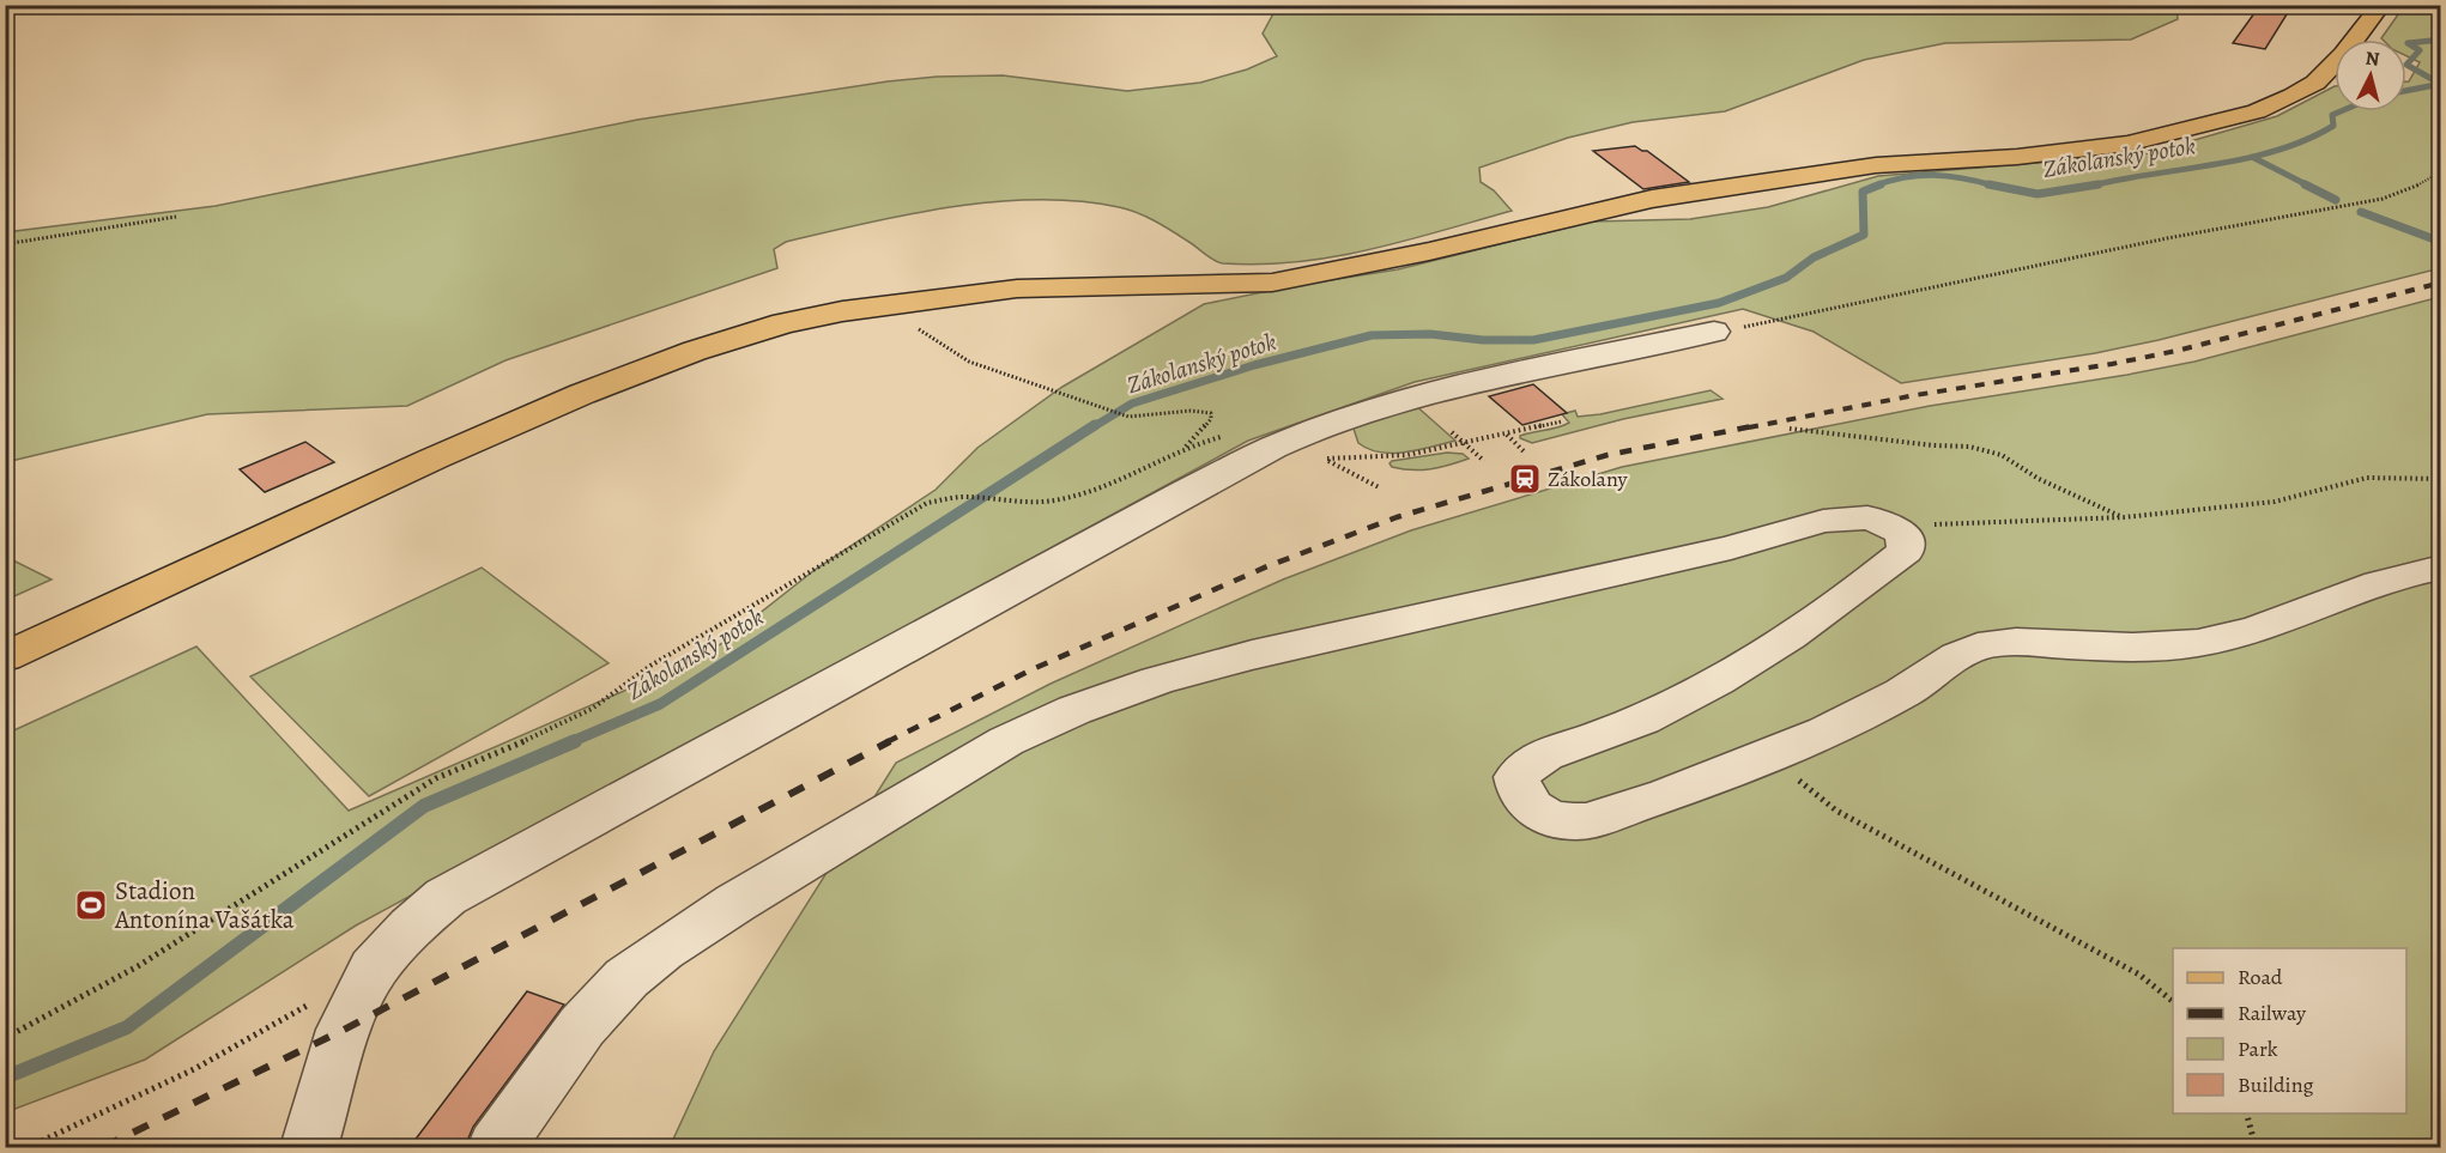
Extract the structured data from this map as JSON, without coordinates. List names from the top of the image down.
{
  "water": ["Zákolanský potok"],
  "places": {
    "station": ["Zákolany"],
    "sports": ["Stadion Antonína Vašátka"]
  },
  "legend": [
    "Road",
    "Railway",
    "Park",
    "Building"
  ],
  "north": "top"
}
